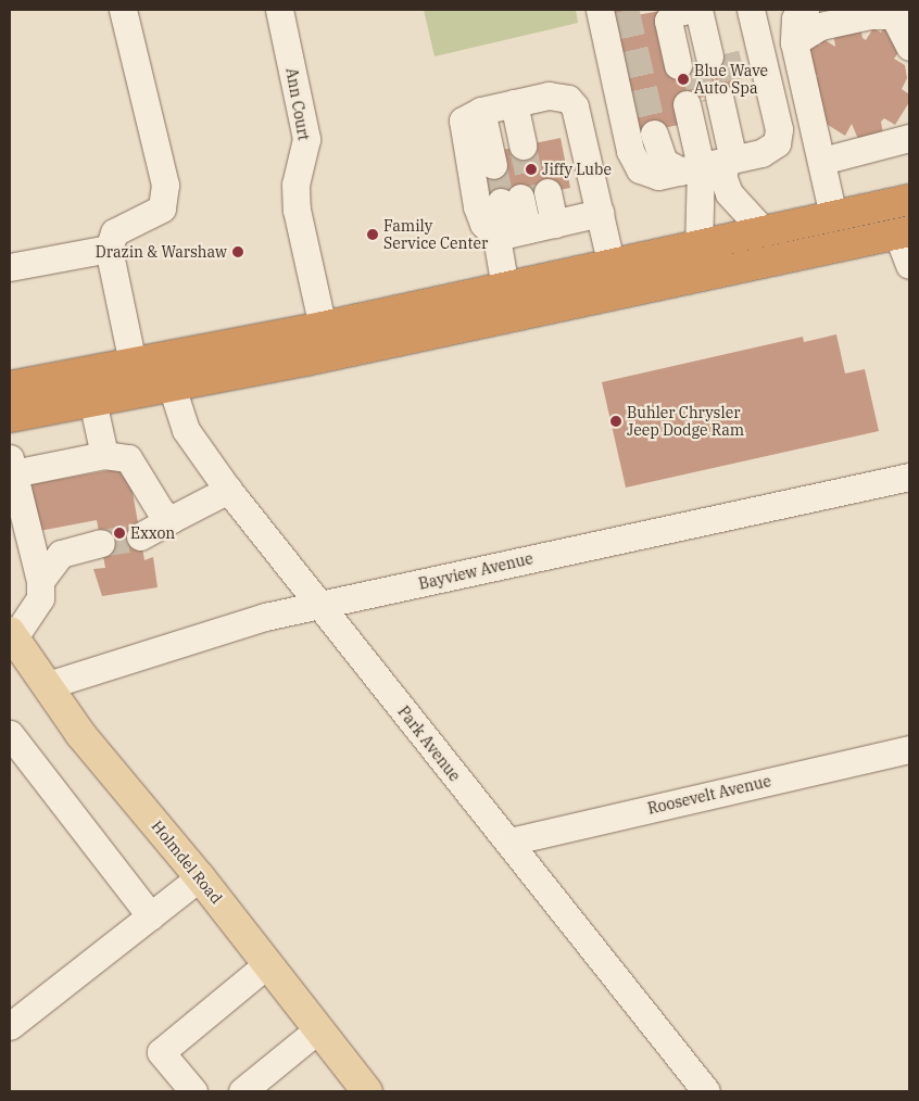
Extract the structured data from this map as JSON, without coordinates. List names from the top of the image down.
{
  "streets": {
    "main road": ["Holmdel Road"],
    "street": [
      "Ann Court",
      "Bayview Avenue",
      "Park Avenue",
      "Roosevelt Avenue"
    ]
  },
  "crossings": [
    ["Bayview Avenue", "Park Avenue"],
    ["Bayview Avenue", "Holmdel Road"],
    ["Park Avenue", "Roosevelt Avenue"]
  ],
  "places": [
    "Blue Wave Auto Spa",
    "Jiffy Lube",
    "Family Service Center",
    "Drazin & Warshaw",
    "Buhler Chrysler Jeep Dodge Ram",
    "Exxon"
  ]
}
